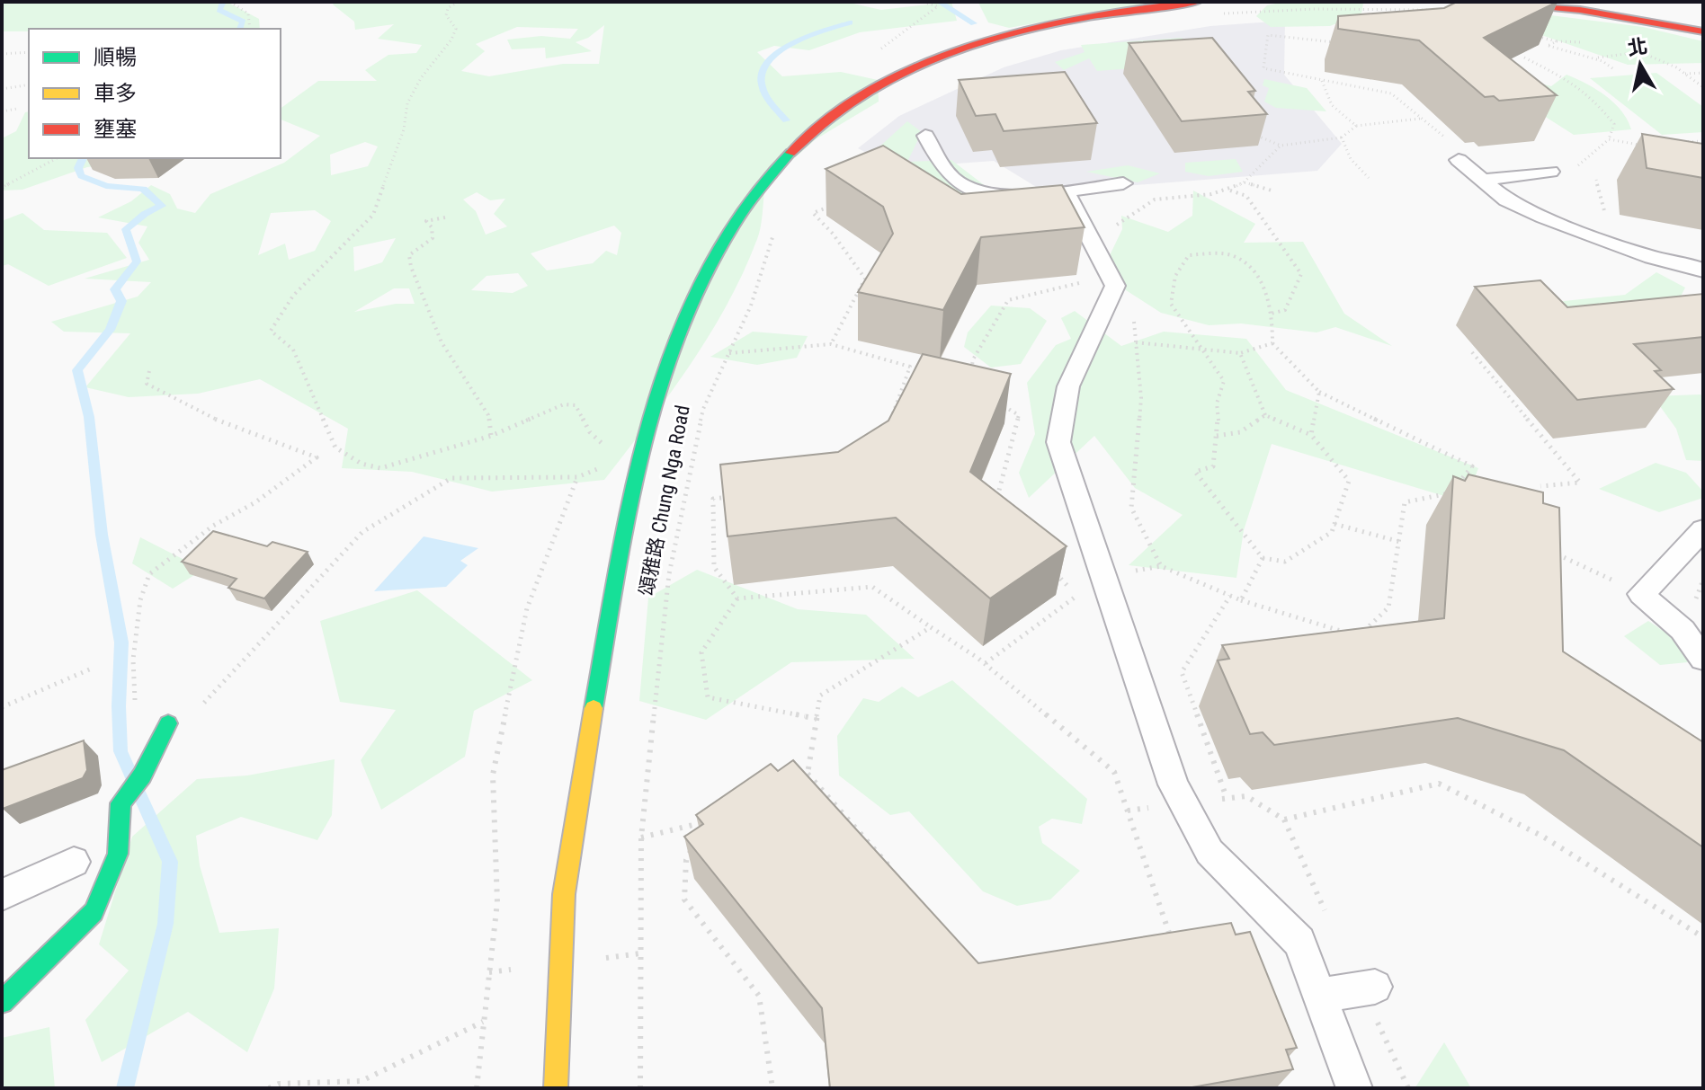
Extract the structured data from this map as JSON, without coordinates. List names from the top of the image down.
{
  "streets": {
    "street": ["頌雅路 Chung Nga Road"]
  },
  "legend": ["順暢", "車多", "壅塞"],
  "north": "top"
}
